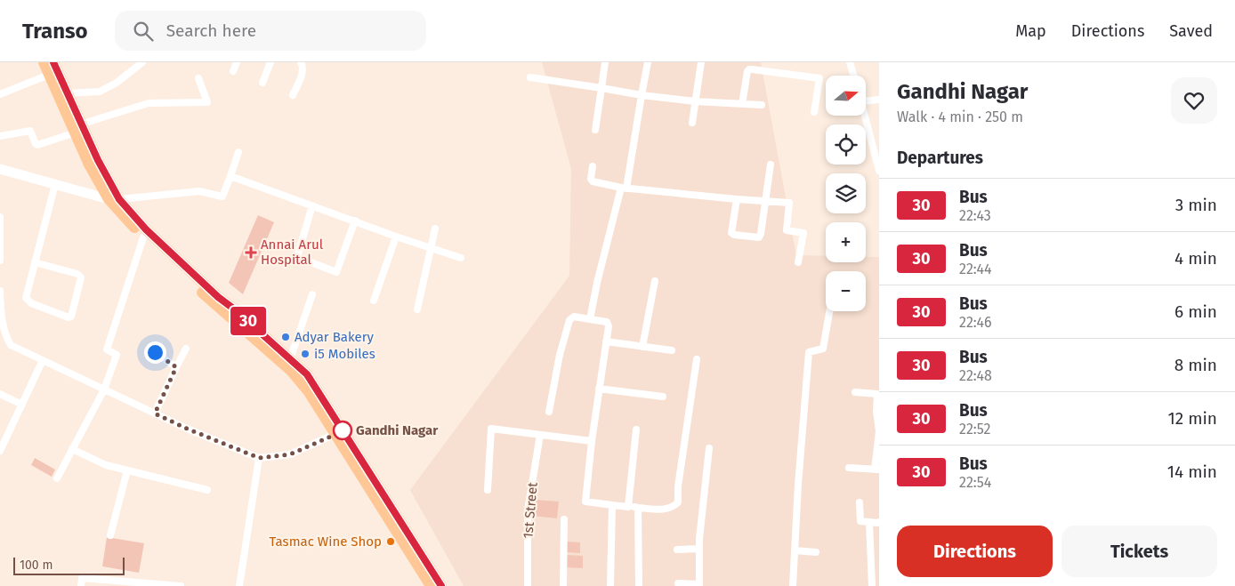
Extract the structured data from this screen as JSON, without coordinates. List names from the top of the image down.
{
  "streets": {
    "street": ["1st Street"]
  },
  "places": {
    "health": ["Annai Arul Hospital"],
    "other": [
      "Adyar Bakery",
      "i5 Mobiles",
      "Gandhi Nagar",
      "Tasmac Wine Shop"
    ]
  },
  "lines": ["bus line 30"],
  "scale_bar": "100 m",
  "north": "right",
  "page": {
    "header": "Transo",
    "search": "Search here",
    "nav": ["Map", "Directions", "Saved"],
    "on_map": "30",
    "heading": [
      ["Gandhi Nagar", "Walk · 4 min · 250 m"],
      "Departures"
    ],
    "map_buttons": ["+", "−"],
    "list": [
      {
        "mark": "30",
        "name": "Bus",
        "note": "22:43",
        "value": "3 min"
      },
      {
        "mark": "30",
        "name": "Bus",
        "note": "22:44",
        "value": "4 min"
      },
      {
        "mark": "30",
        "name": "Bus",
        "note": "22:46",
        "value": "6 min"
      },
      {
        "mark": "30",
        "name": "Bus",
        "note": "22:48",
        "value": "8 min"
      },
      {
        "mark": "30",
        "name": "Bus",
        "note": "22:52",
        "value": "12 min"
      },
      {
        "mark": "30",
        "name": "Bus",
        "note": "22:54",
        "value": "14 min"
      }
    ],
    "buttons": ["Directions", "Tickets"],
    "scale": "100 m"
  }
}
